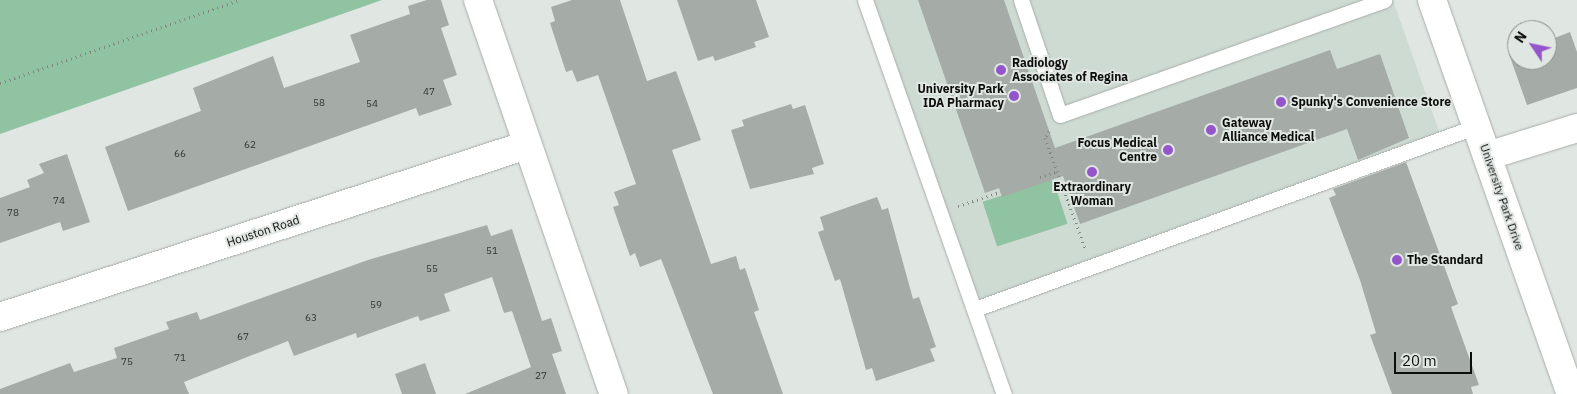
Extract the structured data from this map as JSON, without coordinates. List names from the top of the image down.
{
  "streets": {
    "street": ["University Park Drive", "Houston Road"]
  },
  "places": [
    "Radiology Associates of Regina",
    "University Park IDA Pharmacy",
    "Spunky's Convenience Store",
    "Gateway Alliance Medical",
    "Focus Medical Centre",
    "Extraordinary Woman",
    "The Standard"
  ],
  "house_numbers": [
    "47",
    "58",
    "54",
    "62",
    "66",
    "74",
    "78",
    "51",
    "55",
    "59",
    "63",
    "67",
    "71",
    "75",
    "27"
  ],
  "scale_bar": "20 m",
  "north": "top left"
}
